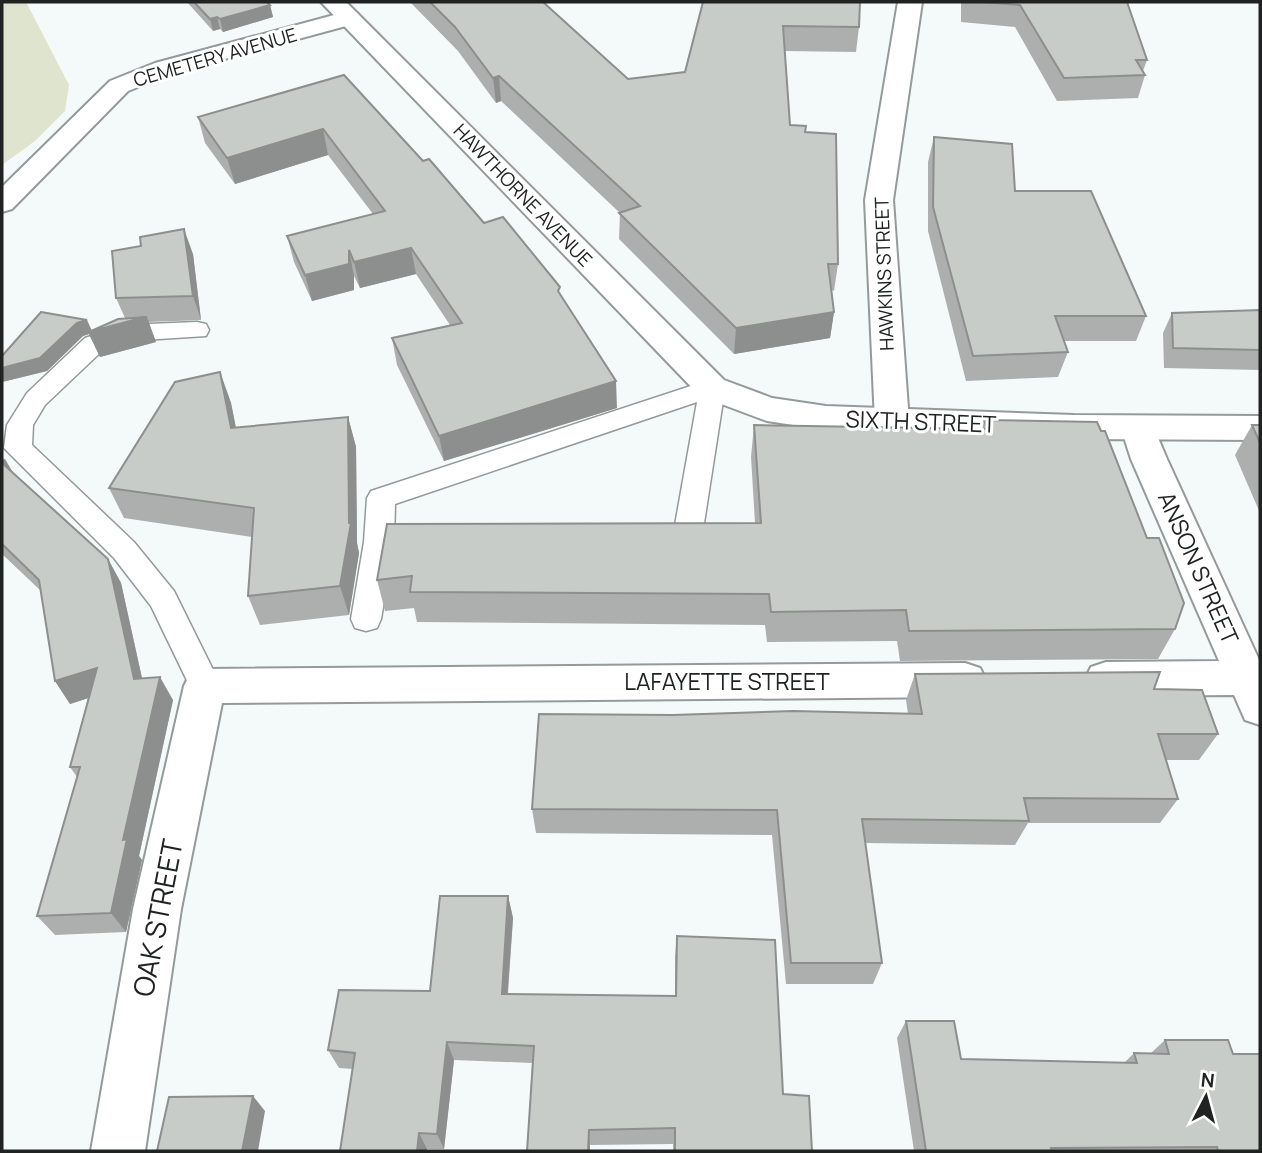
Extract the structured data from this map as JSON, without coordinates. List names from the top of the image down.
{
  "streets": {
    "street": [
      "CEMETERY AVENUE",
      "HAWTHORNE AVENUE",
      "HAWKINS STREET",
      "SIXTH STREET",
      "ANSON STREET",
      "LAFAYETTE STREET",
      "OAK STREET"
    ]
  },
  "crossings": [
    ["CEMETERY AVENUE", "HAWTHORNE AVENUE"],
    ["HAWTHORNE AVENUE", "SIXTH STREET"],
    ["HAWKINS STREET", "SIXTH STREET"],
    ["SIXTH STREET", "ANSON STREET"],
    ["LAFAYETTE STREET", "OAK STREET"]
  ],
  "north": "top"
}
